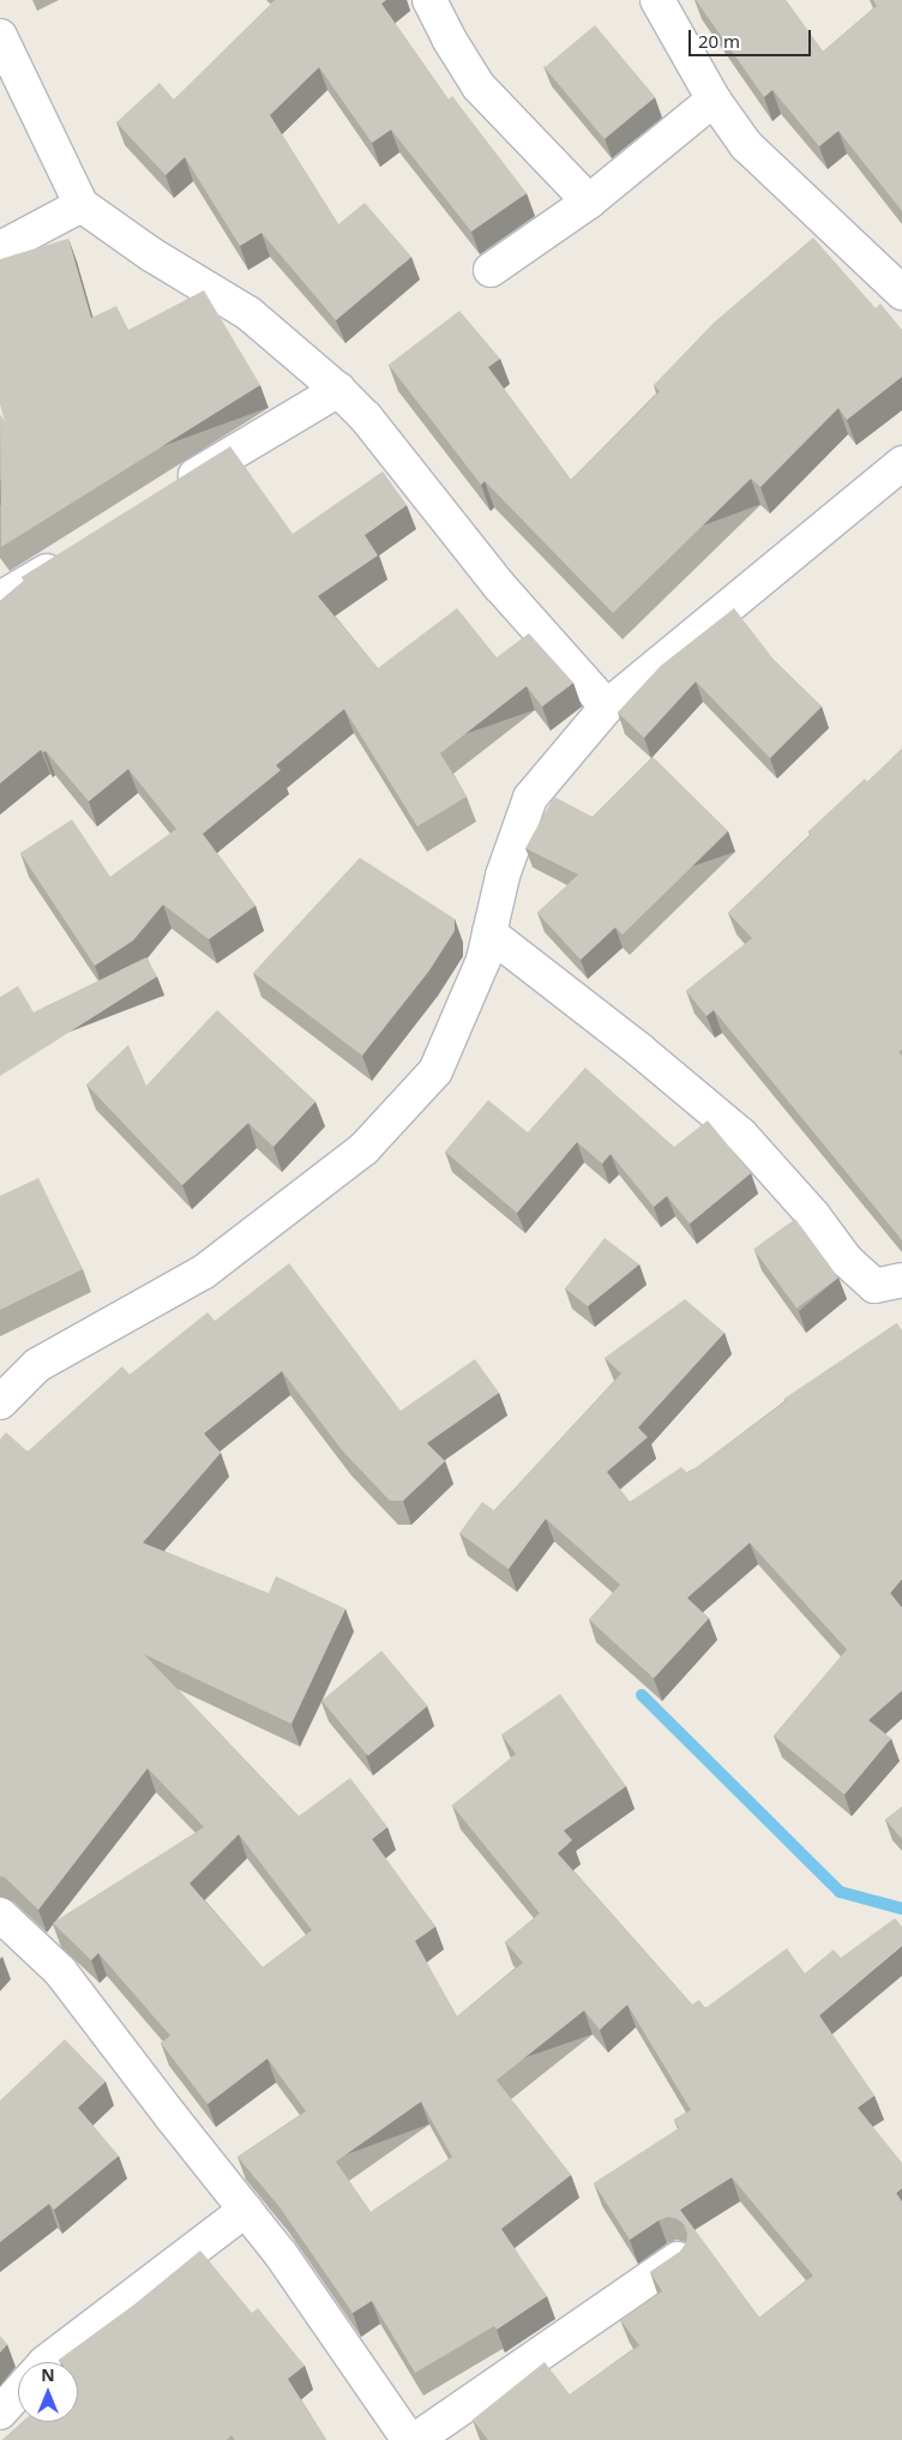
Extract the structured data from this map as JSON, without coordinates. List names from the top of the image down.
{
  "scale_bar": "20 m",
  "north": "top"
}
